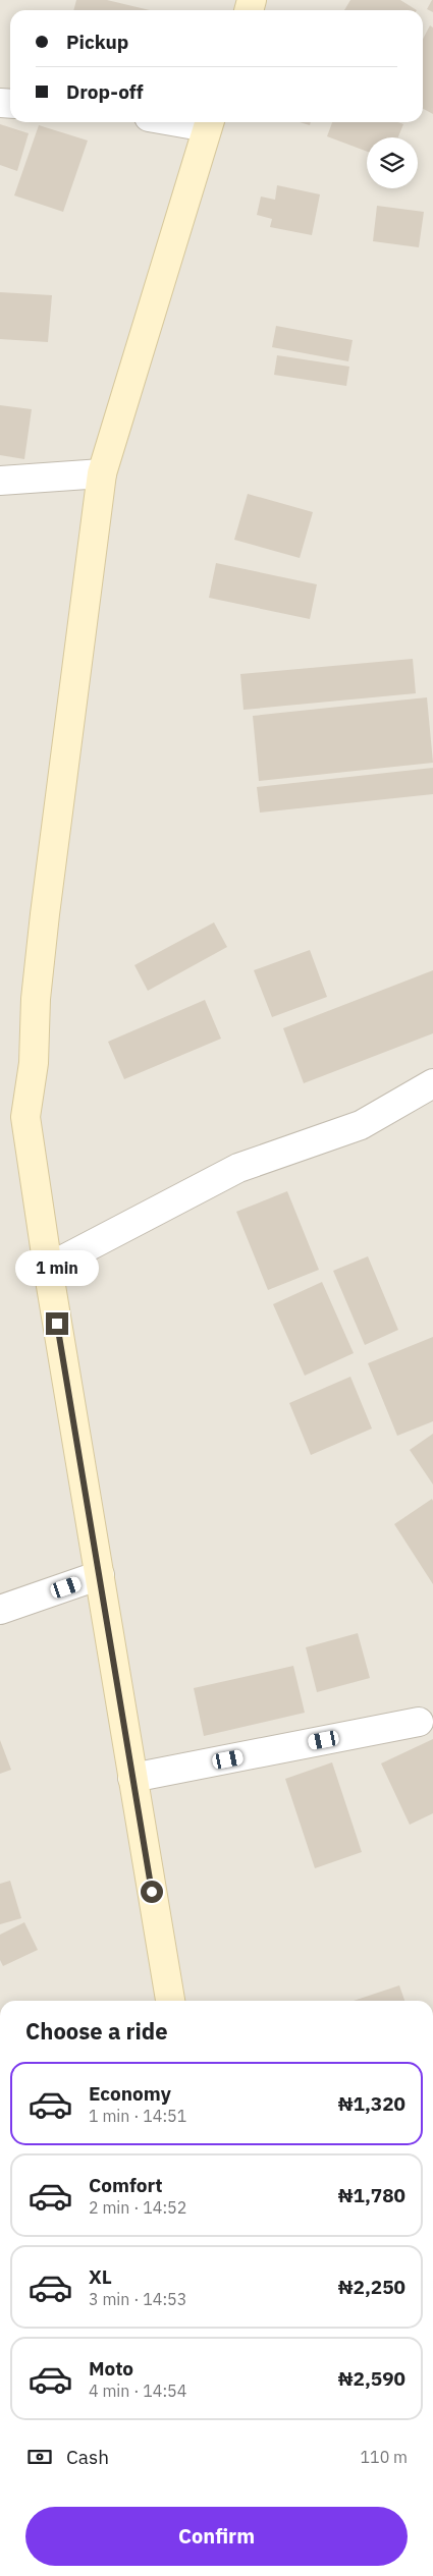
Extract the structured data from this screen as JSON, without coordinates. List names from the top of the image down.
{
  "page": {
    "banner": ["Pickup", "Drop-off"],
    "bubble": "1 min",
    "heading": "Choose a ride",
    "list": [
      {
        "name": "Economy",
        "note": "1 min · 14:51",
        "value": "₦1,320"
      },
      {
        "name": "Comfort",
        "note": "2 min · 14:52",
        "value": "₦1,780"
      },
      {
        "name": "XL",
        "note": "3 min · 14:53",
        "value": "₦2,250"
      },
      {
        "name": "Moto",
        "note": "4 min · 14:54",
        "value": "₦2,590"
      }
    ],
    "pay": ["Cash", "110 m"],
    "buttons": "Confirm"
  }
}
